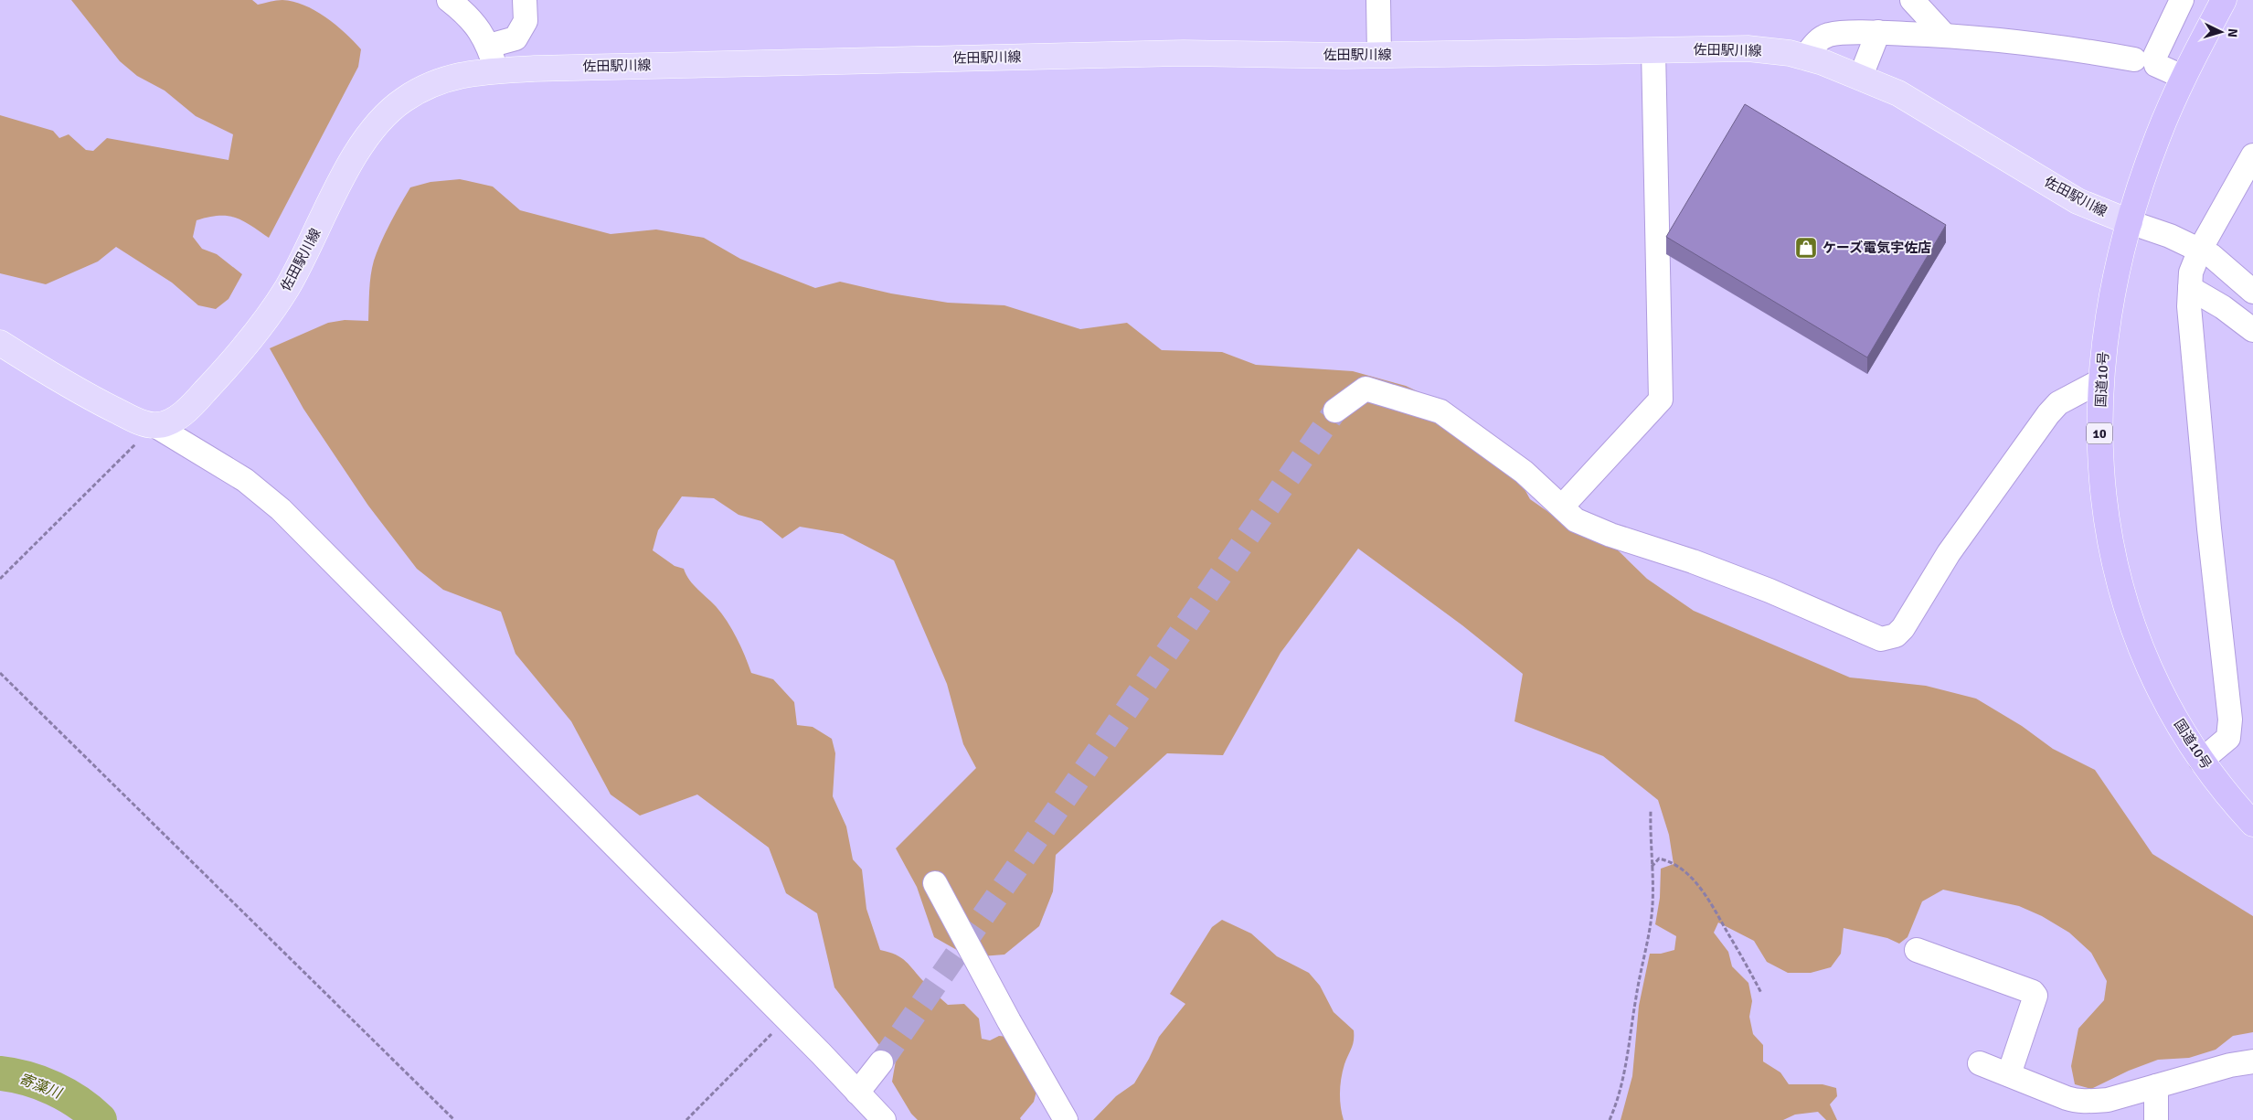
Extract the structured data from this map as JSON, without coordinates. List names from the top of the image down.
{
  "streets": {
    "highway": ["国道10号", "10"],
    "main road": ["佐田駅川線"]
  },
  "crossings": [
    ["佐田駅川線", "国道10号"]
  ],
  "water": ["寄藻川"],
  "places": {
    "shop": ["ケーズ電気宇佐店"]
  },
  "north": "right"
}
